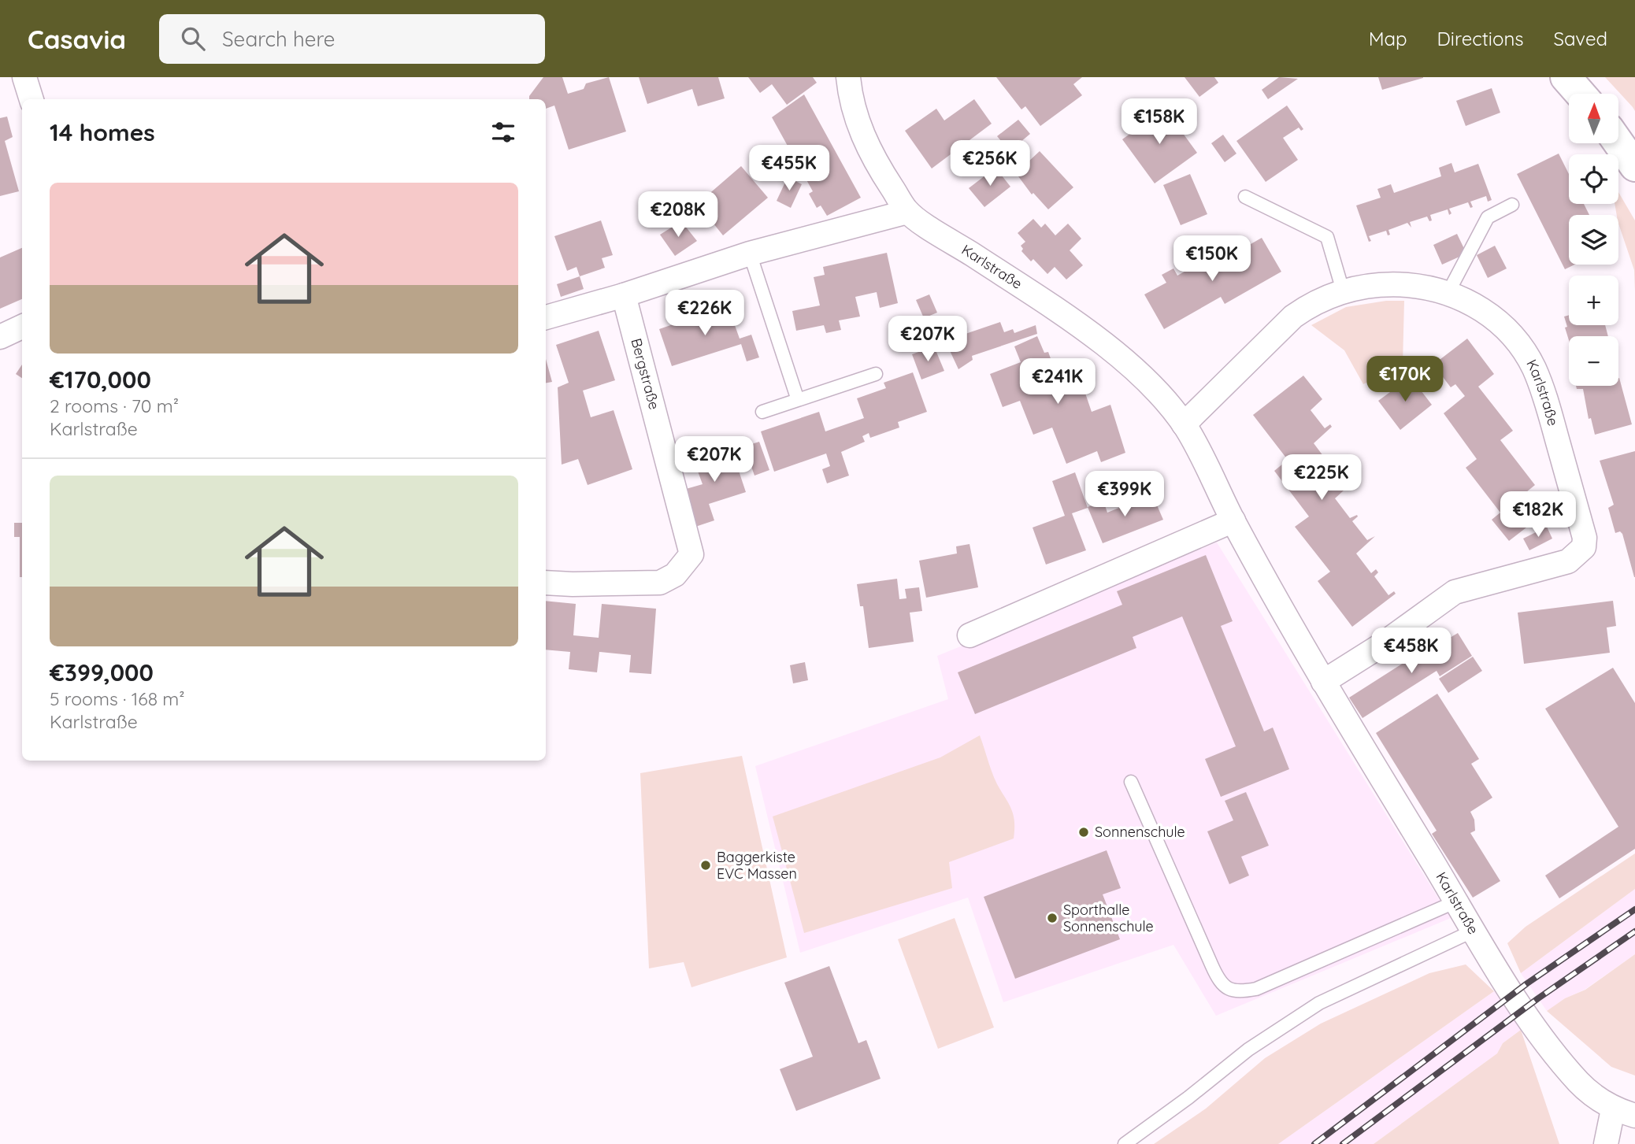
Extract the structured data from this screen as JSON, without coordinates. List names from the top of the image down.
{
  "streets": {
    "street": ["Karlstraße", "Bergstraße"]
  },
  "places": ["Sonnenschule", "Baggerkiste EVC Massen", "Sporthalle Sonnenschule"],
  "north": "top",
  "page": {
    "header": "Casavia",
    "search": "Search here",
    "nav": ["Map", "Directions", "Saved"],
    "map_buttons": ["+", "−"],
    "price": [
      "€158K",
      "€256K",
      "€455K",
      "€208K",
      "€150K",
      "€226K",
      "€207K",
      "€170K",
      "€241K",
      "€207K",
      "€225K",
      "€399K",
      "€182K",
      "€458K"
    ],
    "heading": "14 homes",
    "list": [
      {
        "name": "€170,000",
        "note": "2 rooms · 70 m² · Karlstraße"
      },
      {
        "name": "€399,000",
        "note": "5 rooms · 168 m² · Karlstraße"
      }
    ]
  }
}
